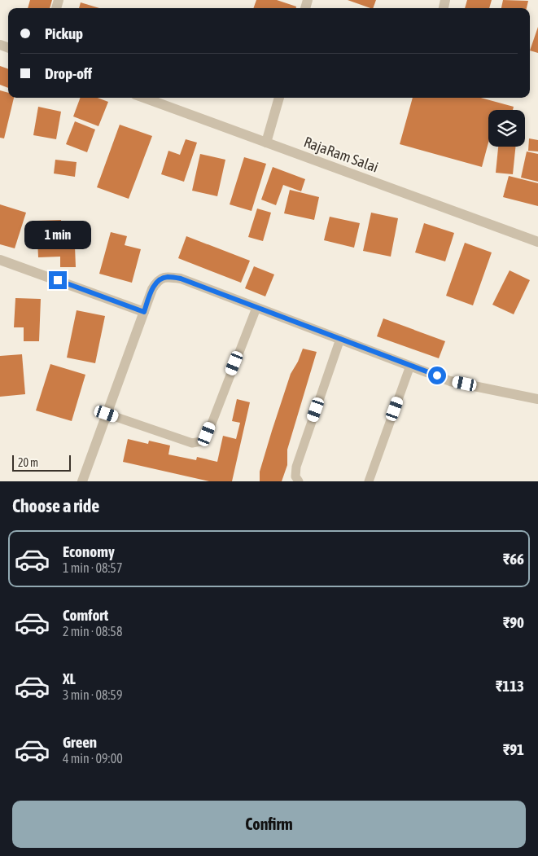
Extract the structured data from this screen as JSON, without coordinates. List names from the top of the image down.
{
  "streets": {
    "street": ["RajaRam Salai"]
  },
  "scale_bar": "20 m",
  "page": {
    "banner": ["Pickup", "Drop-off"],
    "bubble": "1 min",
    "scale": "20 m",
    "heading": "Choose a ride",
    "list": [
      {
        "name": "Economy",
        "note": "1 min · 08:57",
        "value": "₹66"
      },
      {
        "name": "Comfort",
        "note": "2 min · 08:58",
        "value": "₹90"
      },
      {
        "name": "XL",
        "note": "3 min · 08:59",
        "value": "₹113"
      },
      {
        "name": "Green",
        "note": "4 min · 09:00",
        "value": "₹91"
      }
    ],
    "buttons": "Confirm"
  }
}
